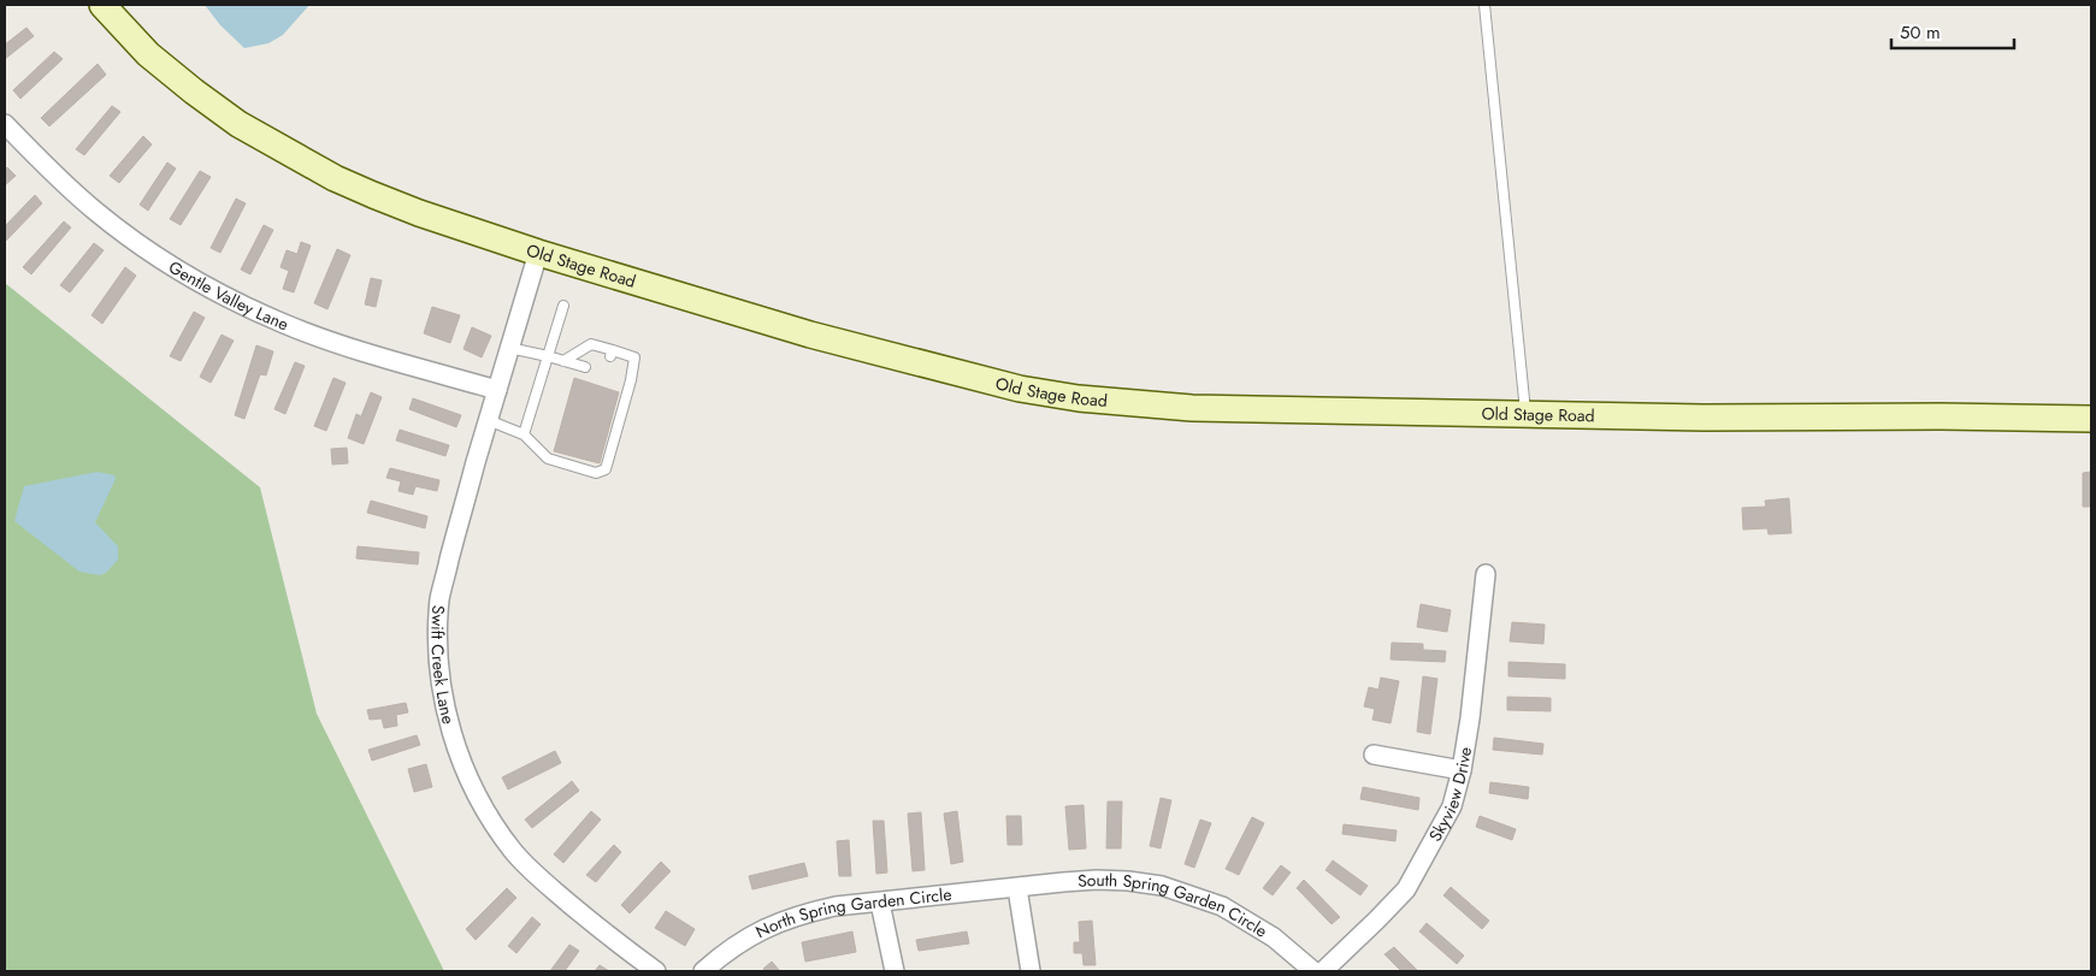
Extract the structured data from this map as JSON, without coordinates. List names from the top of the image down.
{
  "streets": {
    "main road": ["Old Stage Road"],
    "street": [
      "Gentle Valley Lane",
      "Swift Creek Lane",
      "Skyview Drive",
      "South Spring Garden Circle",
      "North Spring Garden Circle"
    ]
  },
  "crossings": [
    ["Old Stage Road", "Swift Creek Lane"],
    ["Gentle Valley Lane", "Swift Creek Lane"],
    ["South Spring Garden Circle", "North Spring Garden Circle"]
  ],
  "scale_bar": "50 m"
}
